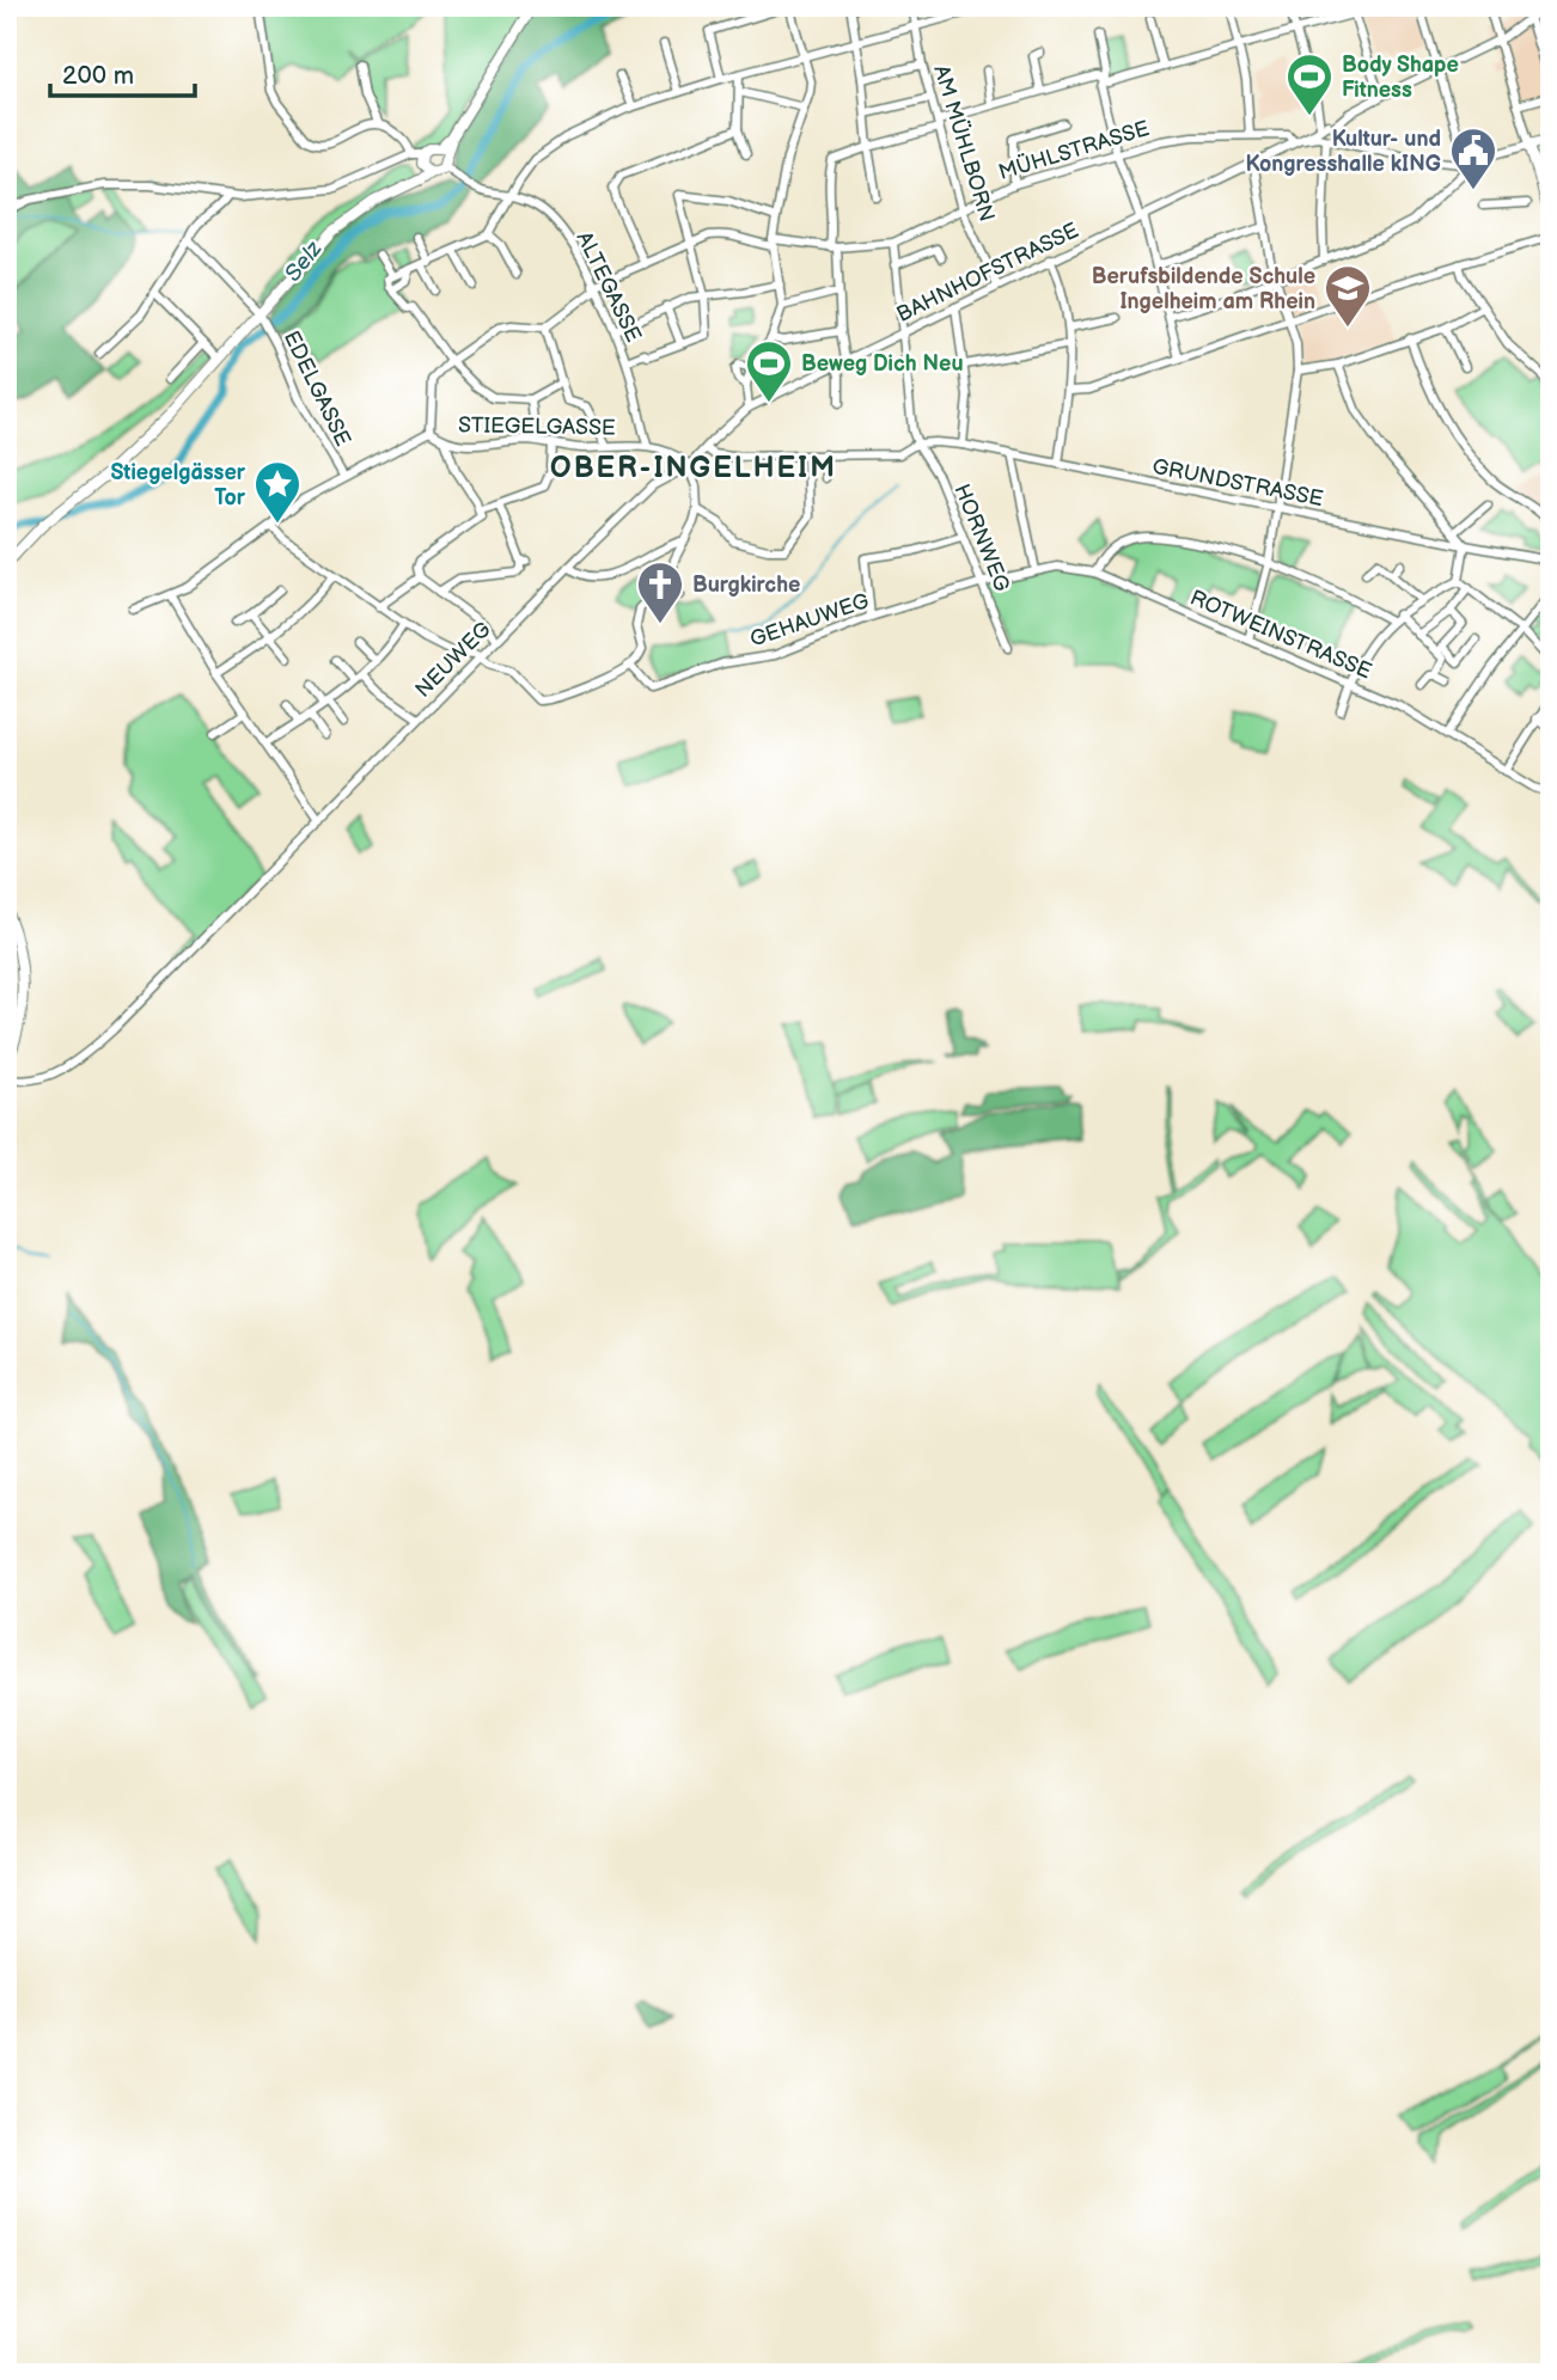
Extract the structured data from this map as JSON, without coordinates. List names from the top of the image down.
{
  "streets": {
    "street": [
      "AM MÜHLBORN",
      "MÜHLSTRASSE",
      "BAHNHOFSTRASSE",
      "ALTEGASSE",
      "EDELGASSE",
      "STIEGELGASSE",
      "GRUNDSTRASSE",
      "HORNWEG",
      "GEHAUWEG",
      "ROTWEINSTRASSE",
      "NEUWEG"
    ]
  },
  "crossings": [
    ["AM MÜHLBORN", "MÜHLSTRASSE"],
    ["AM MÜHLBORN", "BAHNHOFSTRASSE"],
    ["MÜHLSTRASSE", "BAHNHOFSTRASSE"],
    ["MÜHLSTRASSE", "ALTEGASSE"],
    ["BAHNHOFSTRASSE", "STIEGELGASSE"],
    ["BAHNHOFSTRASSE", "GRUNDSTRASSE"],
    ["BAHNHOFSTRASSE", "NEUWEG"],
    ["ALTEGASSE", "STIEGELGASSE"],
    ["EDELGASSE", "STIEGELGASSE"],
    ["STIEGELGASSE", "NEUWEG"],
    ["GRUNDSTRASSE", "HORNWEG"],
    ["HORNWEG", "GEHAUWEG"],
    ["HORNWEG", "ROTWEINSTRASSE"],
    ["GEHAUWEG", "ROTWEINSTRASSE"]
  ],
  "districts": ["OBER-INGELHEIM"],
  "water": ["Selz"],
  "places": {
    "sports": ["Body Shape Fitness", "Beweg Dich Neu"],
    "public building": ["Kultur- und Kongresshalle kING"],
    "school or university": ["Berufsbildende Schule Ingelheim am Rhein"],
    "place": ["Stiegelgässer Tor"],
    "church": ["Burgkirche"]
  },
  "scale_bar": "200 m"
}
